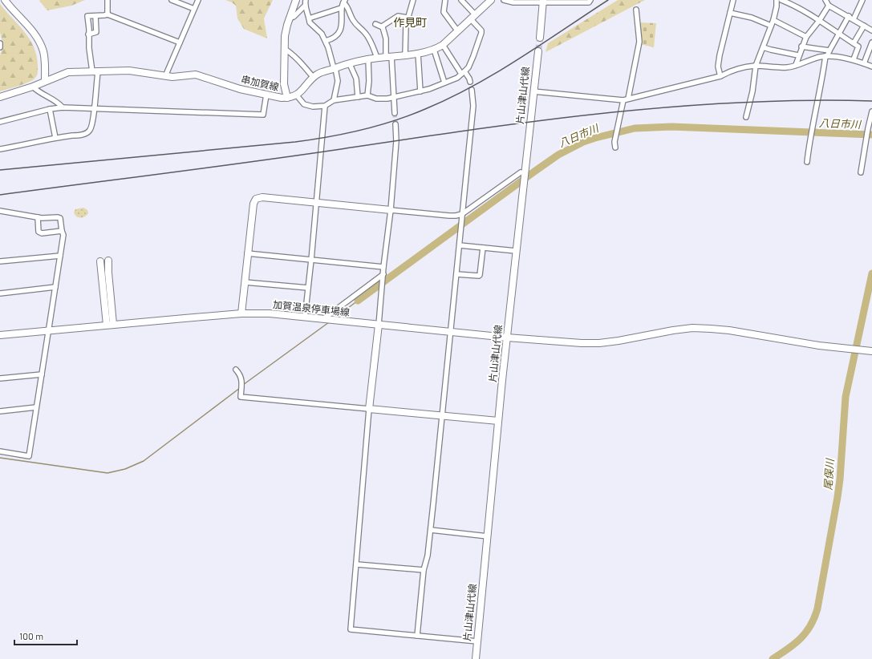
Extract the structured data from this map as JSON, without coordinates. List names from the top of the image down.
{
  "streets": {
    "main road": ["串加賀線", "片山津山代線", "加賀温泉停車場線"]
  },
  "crossings": [
    ["片山津山代線", "加賀温泉停車場線"]
  ],
  "districts": ["作見町"],
  "water": ["八日市川", "尾俣川"],
  "scale_bar": "100 m"
}
